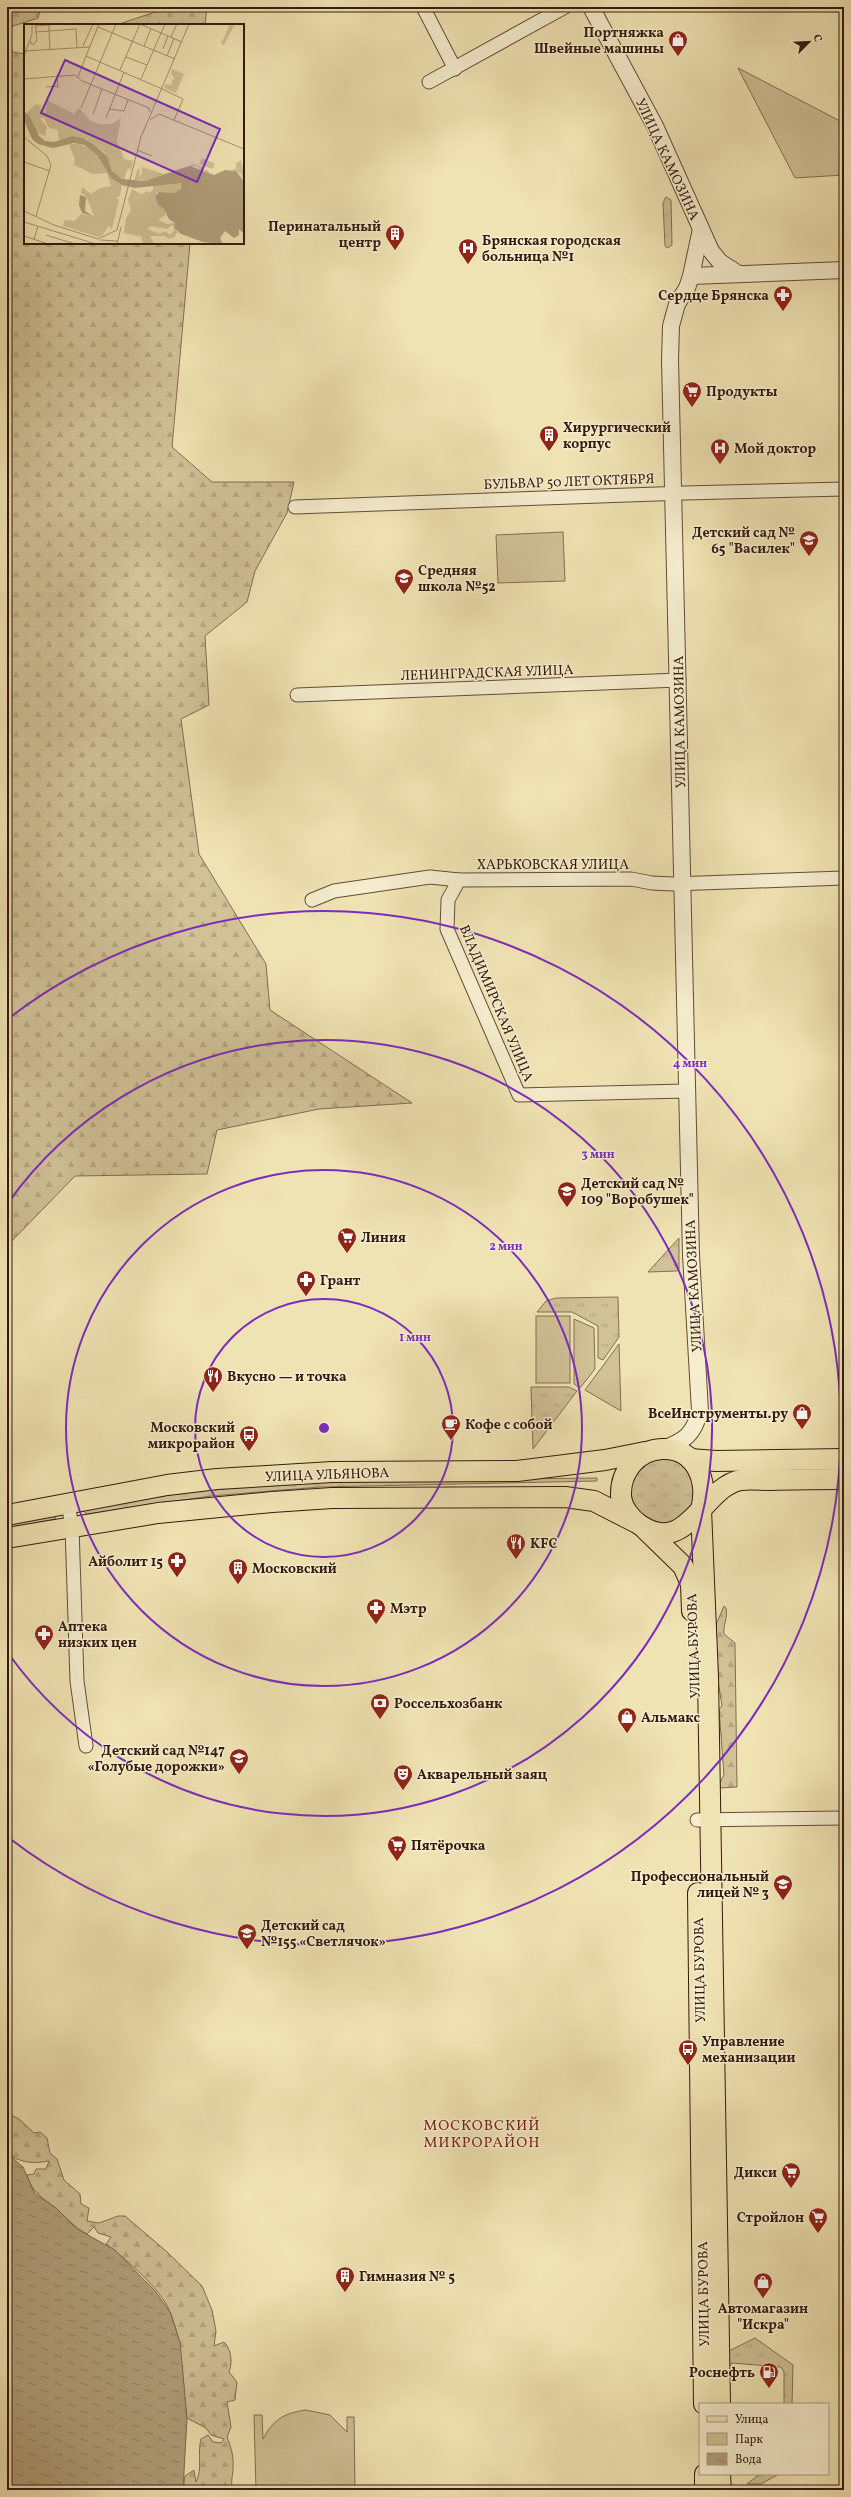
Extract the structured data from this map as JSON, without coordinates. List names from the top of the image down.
{
  "streets": {
    "main road": ["УЛИЦА УЛЬЯНОВА", "УЛИЦА БУРОВА"],
    "street": [
      "УЛИЦА КАМОЗИНА",
      "БУЛЬВАР 50 ЛЕТ ОКТЯБРЯ",
      "ЛЕНИНГРАДСКАЯ УЛИЦА",
      "ХАРЬКОВСКАЯ УЛИЦА",
      "ВЛАДИМИРСКАЯ УЛИЦА"
    ]
  },
  "crossings": [
    ["УЛИЦА КАМОЗИНА", "БУЛЬВАР 50 ЛЕТ ОКТЯБРЯ"],
    ["УЛИЦА КАМОЗИНА", "ЛЕНИНГРАДСКАЯ УЛИЦА"],
    ["УЛИЦА КАМОЗИНА", "ХАРЬКОВСКАЯ УЛИЦА"],
    ["УЛИЦА КАМОЗИНА", "ВЛАДИМИРСКАЯ УЛИЦА"],
    ["УЛИЦА КАМОЗИНА", "УЛИЦА УЛЬЯНОВА"],
    ["УЛИЦА КАМОЗИНА", "УЛИЦА БУРОВА"],
    ["ХАРЬКОВСКАЯ УЛИЦА", "ВЛАДИМИРСКАЯ УЛИЦА"],
    ["УЛИЦА УЛЬЯНОВА", "УЛИЦА БУРОВА"]
  ],
  "districts": ["МОСКОВСКИЙ МИКРОРАЙОН"],
  "places": {
    "shop": [
      "Портняжка Швейные машины",
      "ВсеИнструменты.ру",
      "Альмакс",
      "Автомагазин \"Искра\""
    ],
    "building": [
      "Перинатальный центр",
      "Хирургический корпус",
      "Московский",
      "Гимназия № 5"
    ],
    "hospital": ["Брянская городская больница №1", "Мой доктор"],
    "pharmacy": [
      "Сердце Брянска",
      "Грант",
      "Айболит 15",
      "Мэтр",
      "Аптека низких цен"
    ],
    "supermarket": [
      "Продукты",
      "Линия",
      "Пятёрочка",
      "Дикси",
      "Стройлон"
    ],
    "school or university": [
      "Детский сад № 65 \"Василек\"",
      "Средняя школа №52",
      "Детский сад № 109 \"Воробушек\"",
      "Детский сад №147 «Голубые дорожки»",
      "Профессиональный лицей № 3",
      "Детский сад №155 «Светлячок»"
    ],
    "restaurant": ["Вкусно — и точка", "KFC"],
    "cafe": ["Кофе с собой"],
    "bus stop": ["Московский микрорайон", "Управление механизации"],
    "bank": ["Россельхозбанк"],
    "theatre": ["Акварельный заяц"],
    "fuel station": ["Роснефть"]
  },
  "legend": ["Улица", "Парк", "Вода"],
  "north": "top right",
  "rings": [
    "4 мин",
    "3 мин",
    "2 мин",
    "1 мин"
  ]
}
